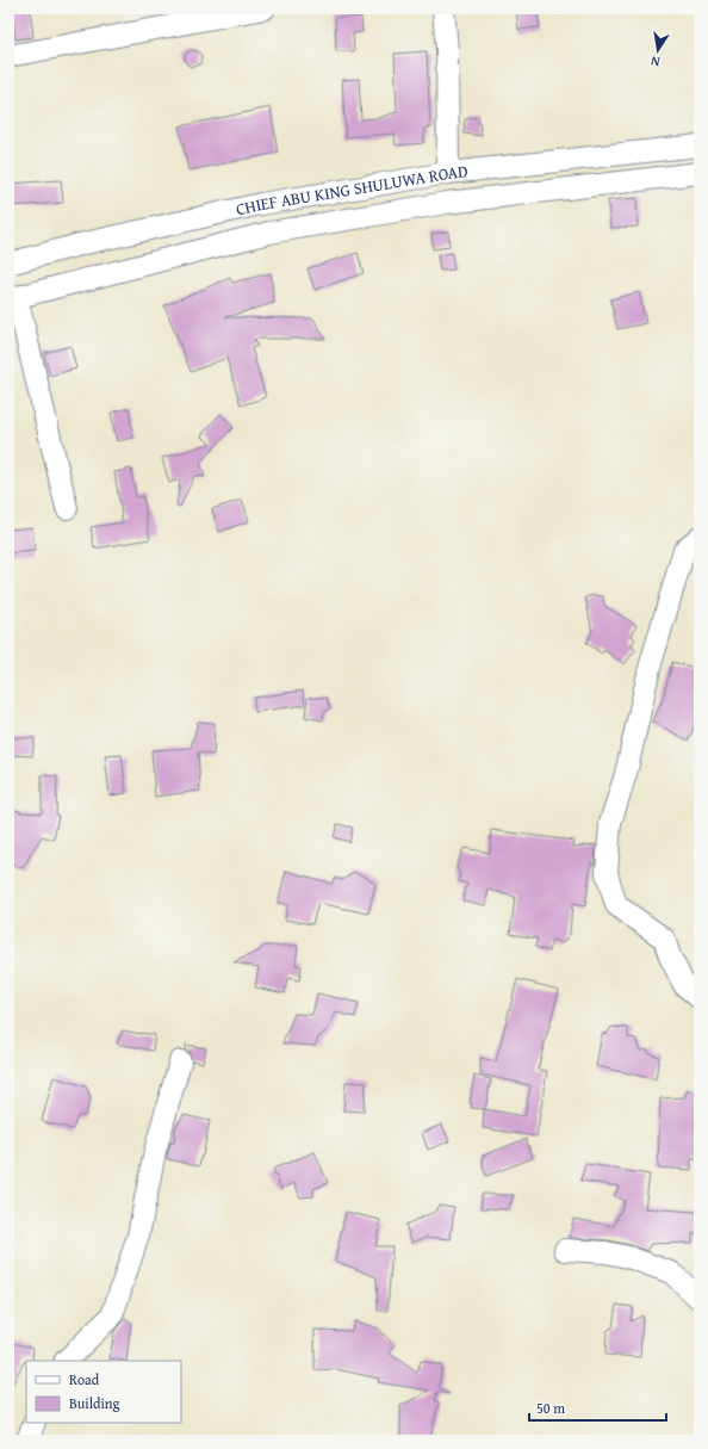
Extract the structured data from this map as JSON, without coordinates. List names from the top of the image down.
{
  "streets": {
    "street": ["CHIEF ABU KING SHULUWA ROAD"]
  },
  "legend": ["Road", "Building"],
  "scale_bar": "50 m",
  "north": "bottom"
}
